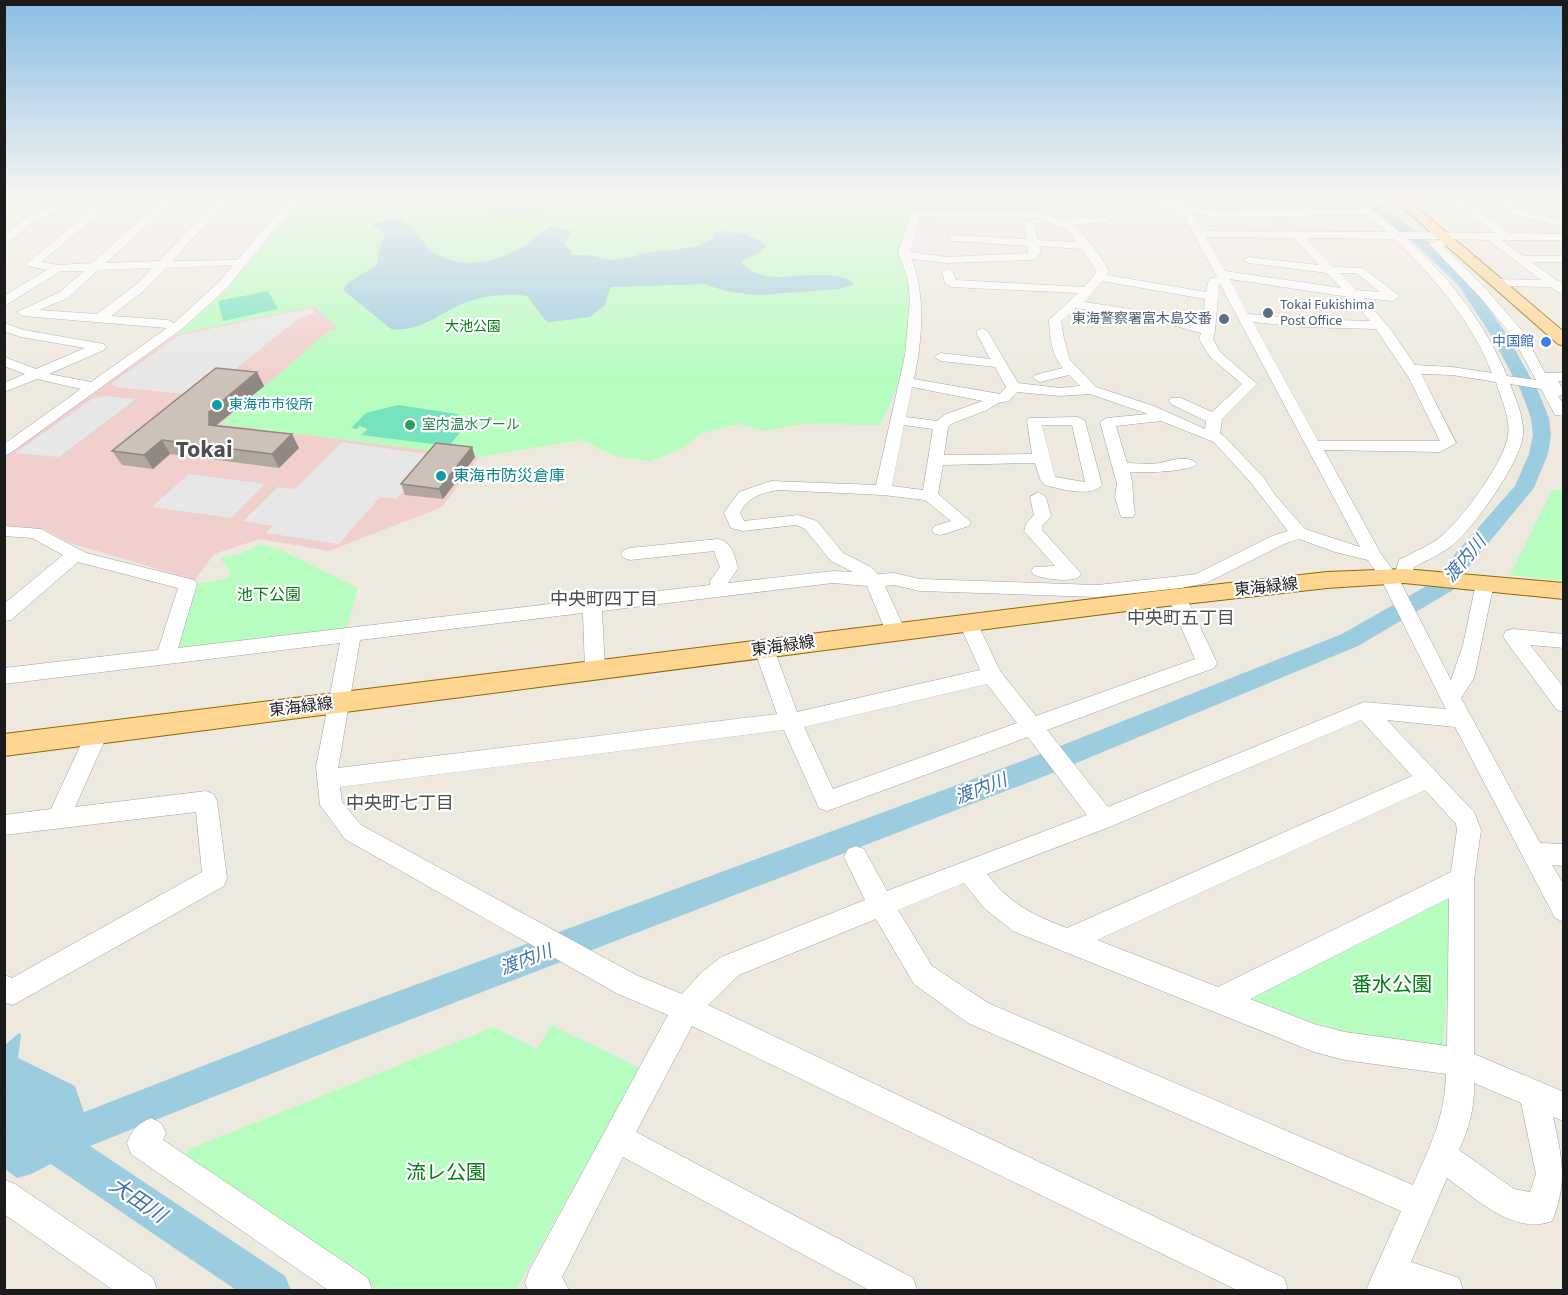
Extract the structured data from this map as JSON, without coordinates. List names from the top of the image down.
{
  "streets": {
    "main road": ["東海緑線"]
  },
  "districts": [
    "Tokai",
    "中央町四丁目",
    "中央町五丁目",
    "中央町七丁目"
  ],
  "water": ["渡内川", "大田川"],
  "parks": [
    "大池公園",
    "池下公園",
    "番水公園",
    "流レ公園"
  ],
  "places": [
    "Tokai Fukishima Post Office",
    "東海警察署富木島交番",
    "中国館",
    "東海市市役所",
    "室内温水プール",
    "東海市防災倉庫"
  ]
}
